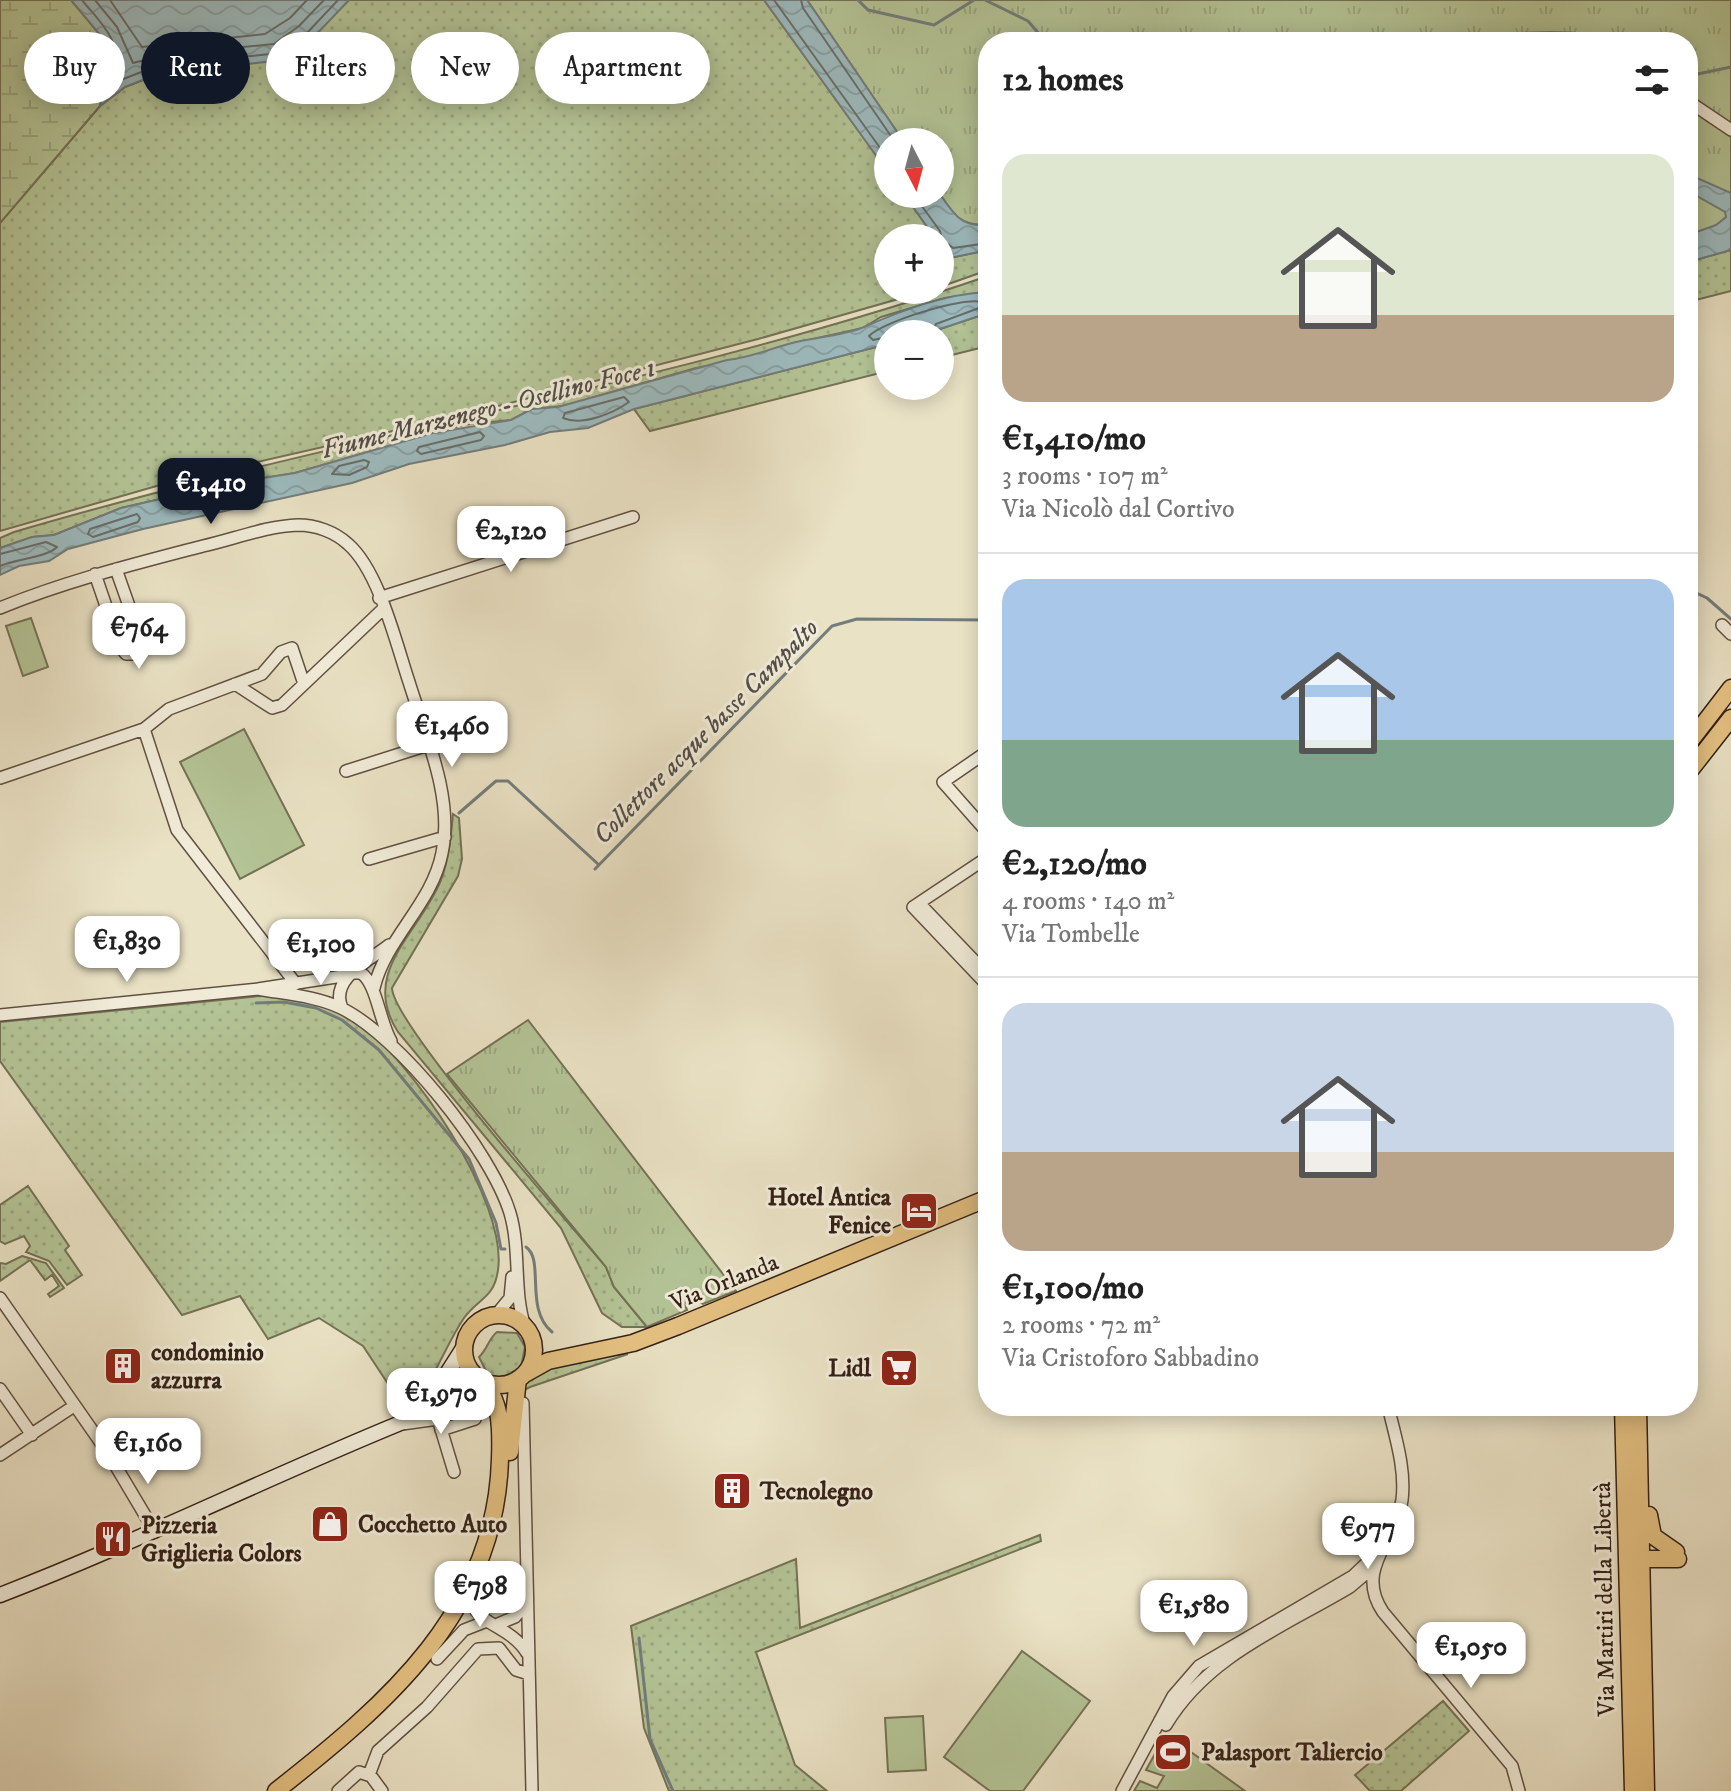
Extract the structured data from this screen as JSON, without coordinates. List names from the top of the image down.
{
  "streets": {
    "main road": ["Via Orlanda", "Via Martiri della Libertà"]
  },
  "water": ["Fiume Marzenego - Osellino Foce 1", "Collettore acque basse Campalto"],
  "places": {
    "hotel": ["Hotel Antica Fenice"],
    "building": ["condominio azzurra", "Tecnolegno"],
    "supermarket": ["Lidl"],
    "shop": ["Cocchetto Auto"],
    "restaurant": ["Pizzeria Griglieria Colors"],
    "sports": ["Palasport Taliercio"]
  },
  "north": "bottom",
  "page": {
    "chip": [
      "Buy",
      "Rent",
      "Filters",
      "New",
      "Apartment"
    ],
    "heading": "12 homes",
    "map_buttons": ["+", "−"],
    "list": [
      {
        "name": "€1,410/mo",
        "note": "3 rooms · 107 m² · Via Nicolò dal Cortivo"
      },
      {
        "name": "€2,120/mo",
        "note": "4 rooms · 140 m² · Via Tombelle"
      },
      {
        "name": "€1,100/mo",
        "note": "2 rooms · 72 m² · Via Cristoforo Sabbadino"
      }
    ],
    "price": [
      "€1,410",
      "€2,120",
      "€764",
      "€1,460",
      "€1,830",
      "€1,100",
      "€1,970",
      "€1,160",
      "€977",
      "€798",
      "€1,580",
      "€1,050"
    ]
  }
}
